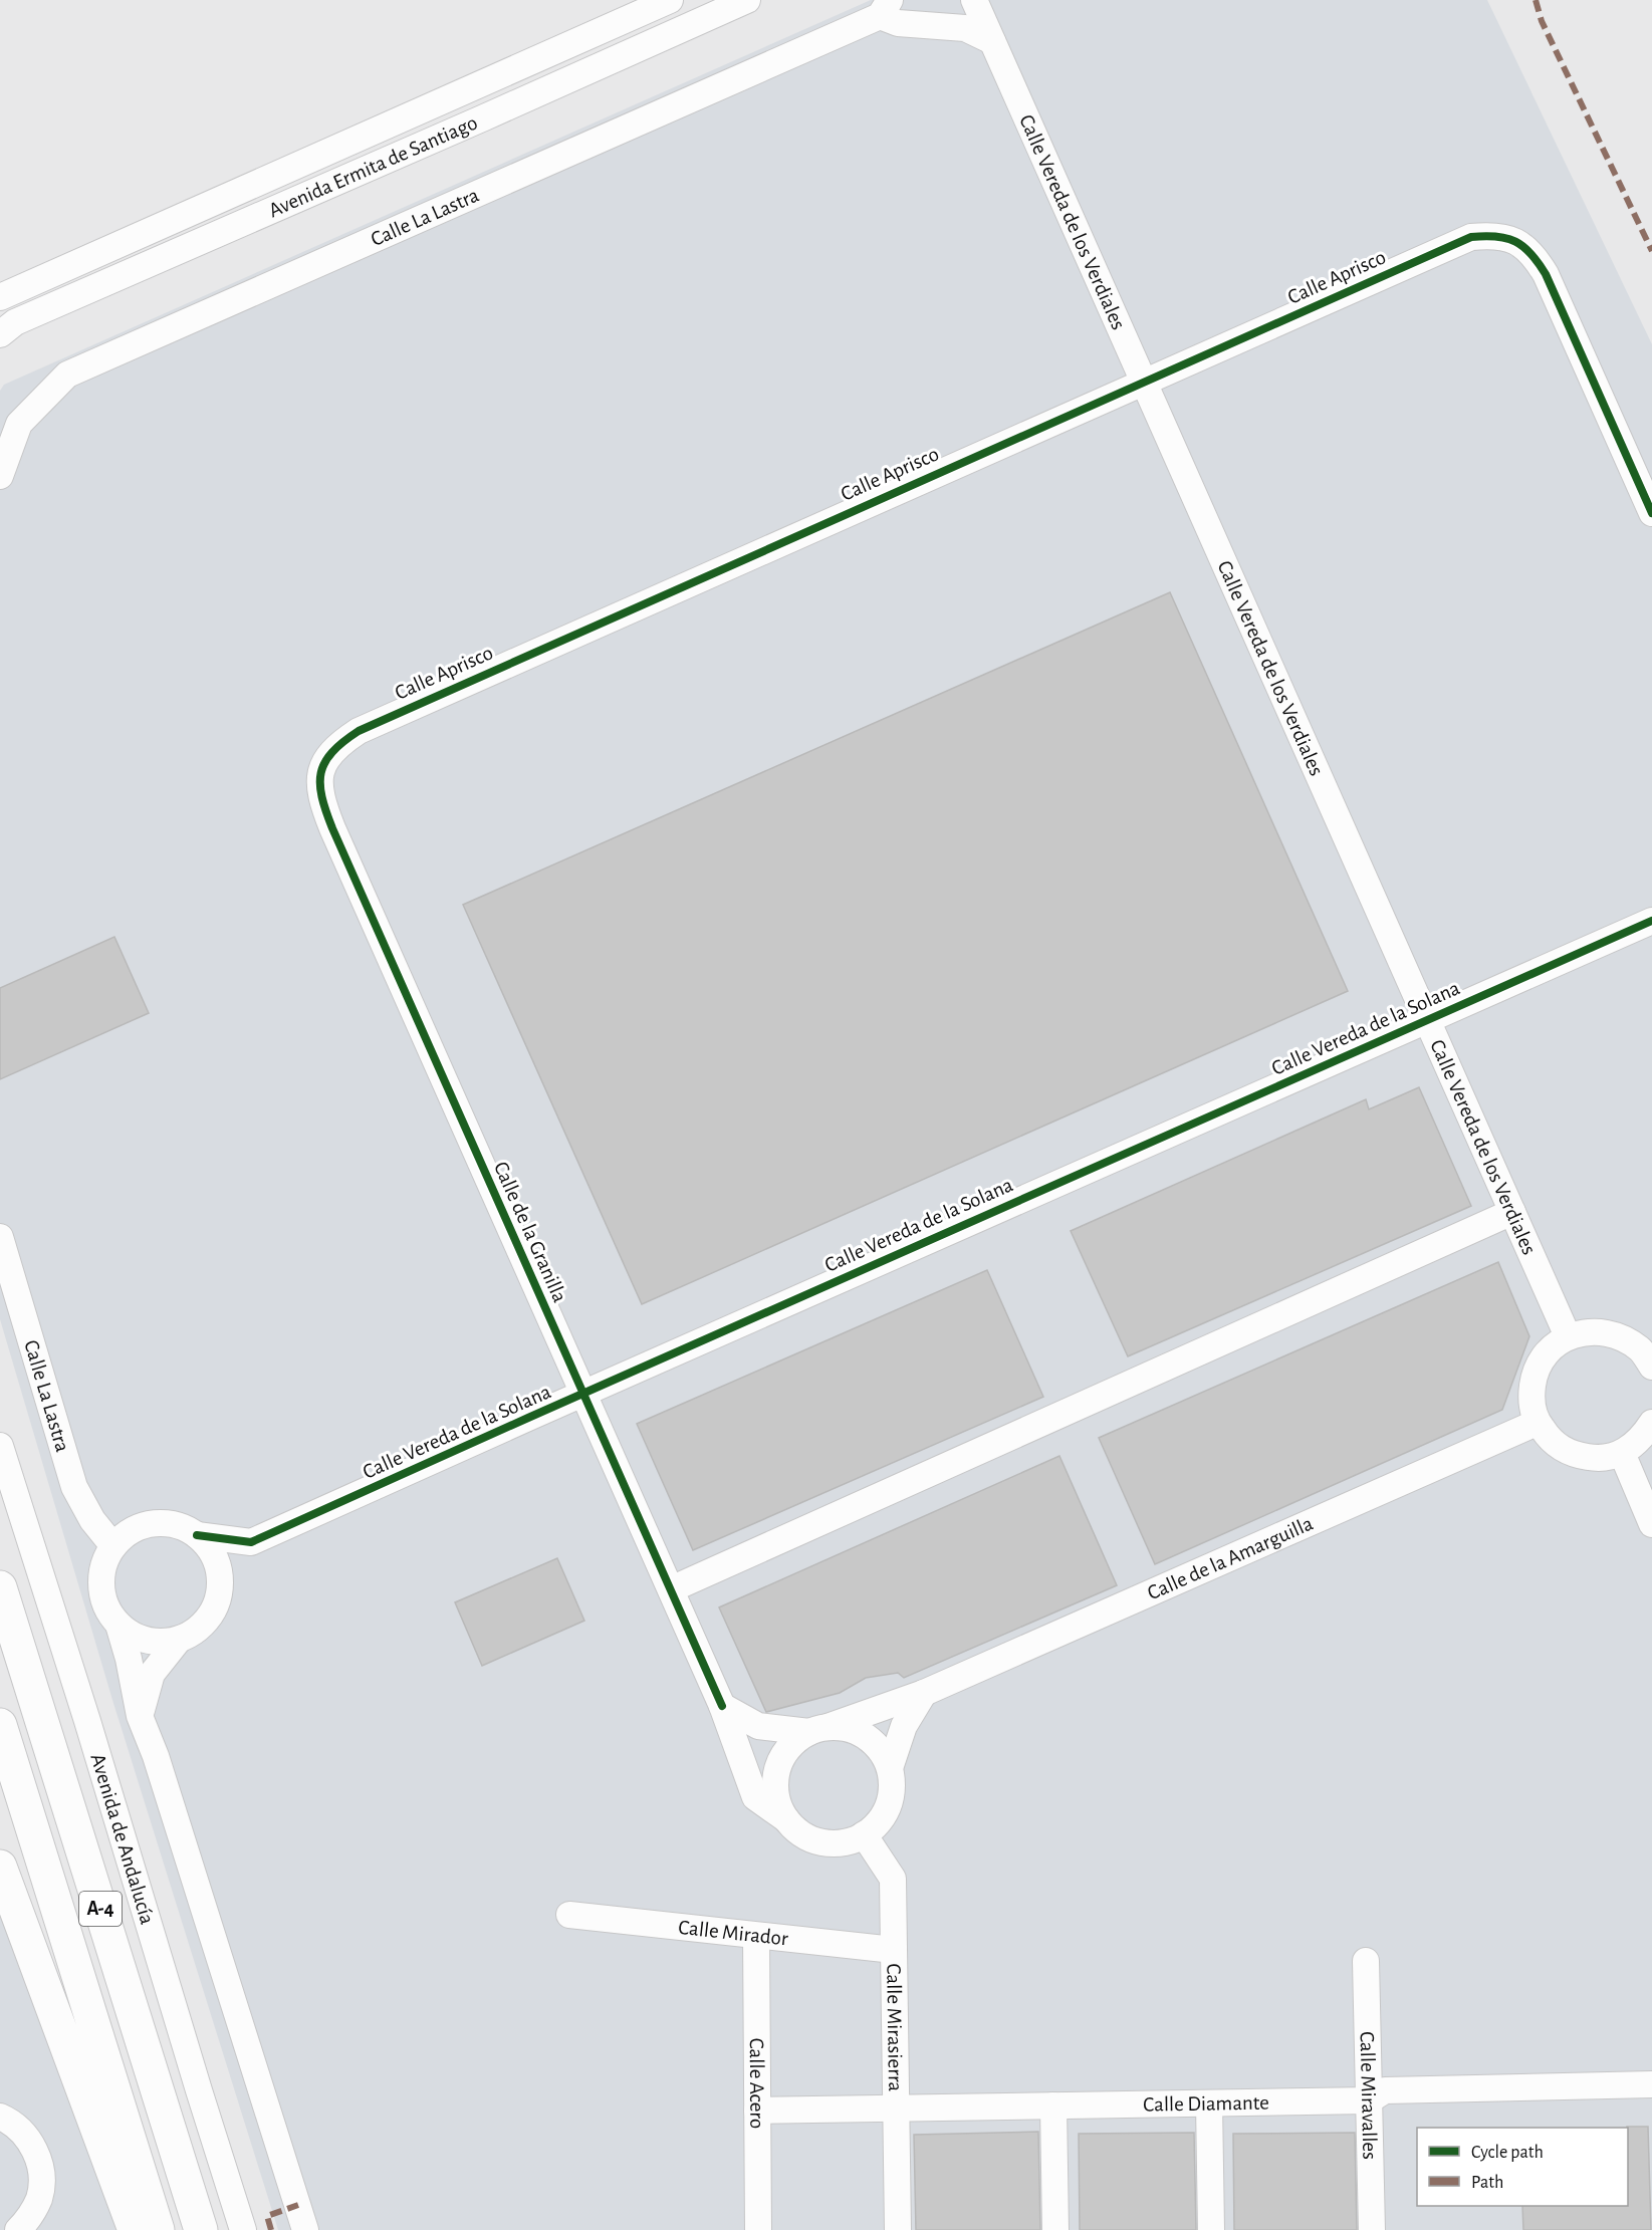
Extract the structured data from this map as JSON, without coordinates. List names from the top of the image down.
{
  "streets": {
    "highway": ["A-4"],
    "street": [
      "Avenida Ermita de Santiago",
      "Calle La Lastra",
      "Calle Vereda de los Verdiales",
      "Calle Aprisco",
      "Calle Vereda de la Solana",
      "Calle de la Granilla",
      "Calle de la Amarguilla",
      "Avenida de Andalucía",
      "Calle Mirador",
      "Calle Mirasierra",
      "Calle Acero",
      "Calle Miravalles",
      "Calle Diamante"
    ]
  },
  "crossings": [
    ["Calle Vereda de los Verdiales", "Calle Aprisco"],
    ["Calle Vereda de los Verdiales", "Calle Vereda de la Solana"],
    ["Calle Aprisco", "Calle de la Granilla"],
    ["Calle Vereda de la Solana", "Calle de la Granilla"],
    ["Calle de la Granilla", "Calle de la Amarguilla"],
    ["Calle de la Granilla", "Calle Mirasierra"],
    ["Calle de la Amarguilla", "Calle Mirasierra"],
    ["Calle Mirador", "Calle Mirasierra"],
    ["Calle Mirador", "Calle Acero"],
    ["Calle Mirasierra", "Calle Diamante"],
    ["Calle Acero", "Calle Diamante"],
    ["Calle Miravalles", "Calle Diamante"]
  ],
  "legend": ["Cycle path", "Path"]
}
